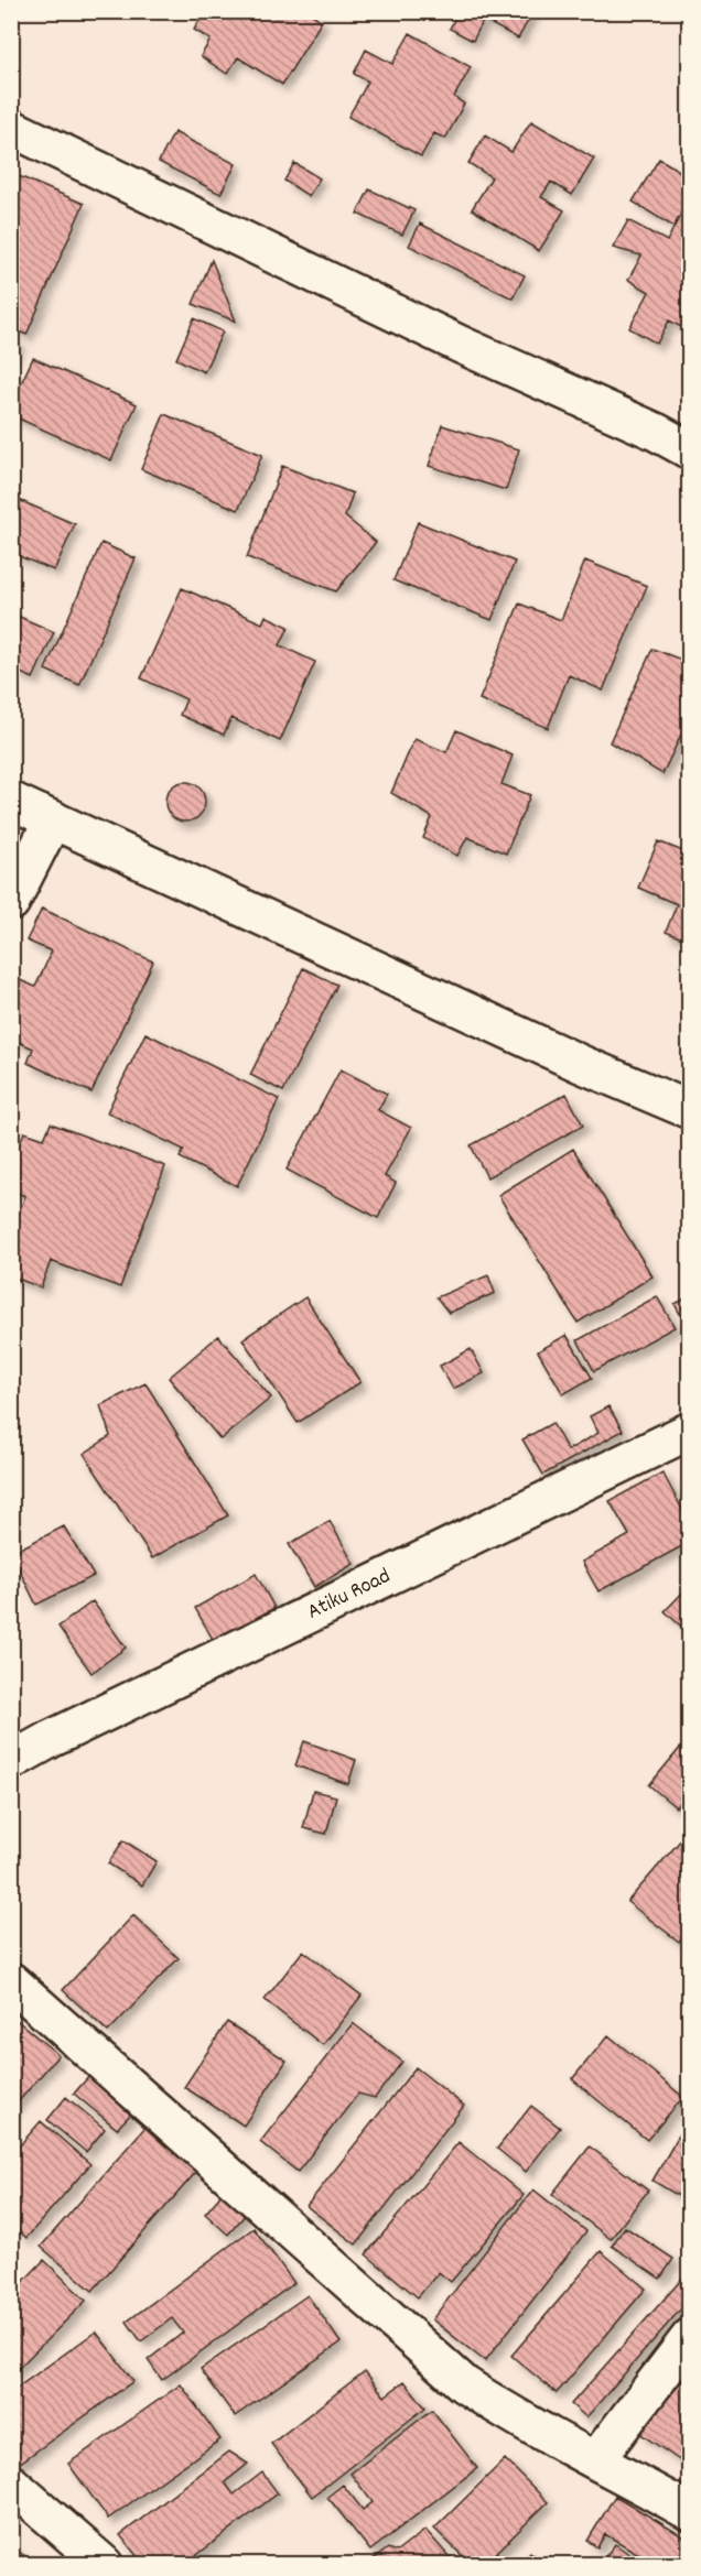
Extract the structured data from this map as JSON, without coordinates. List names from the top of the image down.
{
  "streets": {
    "street": ["Atiku Road"]
  }
}
